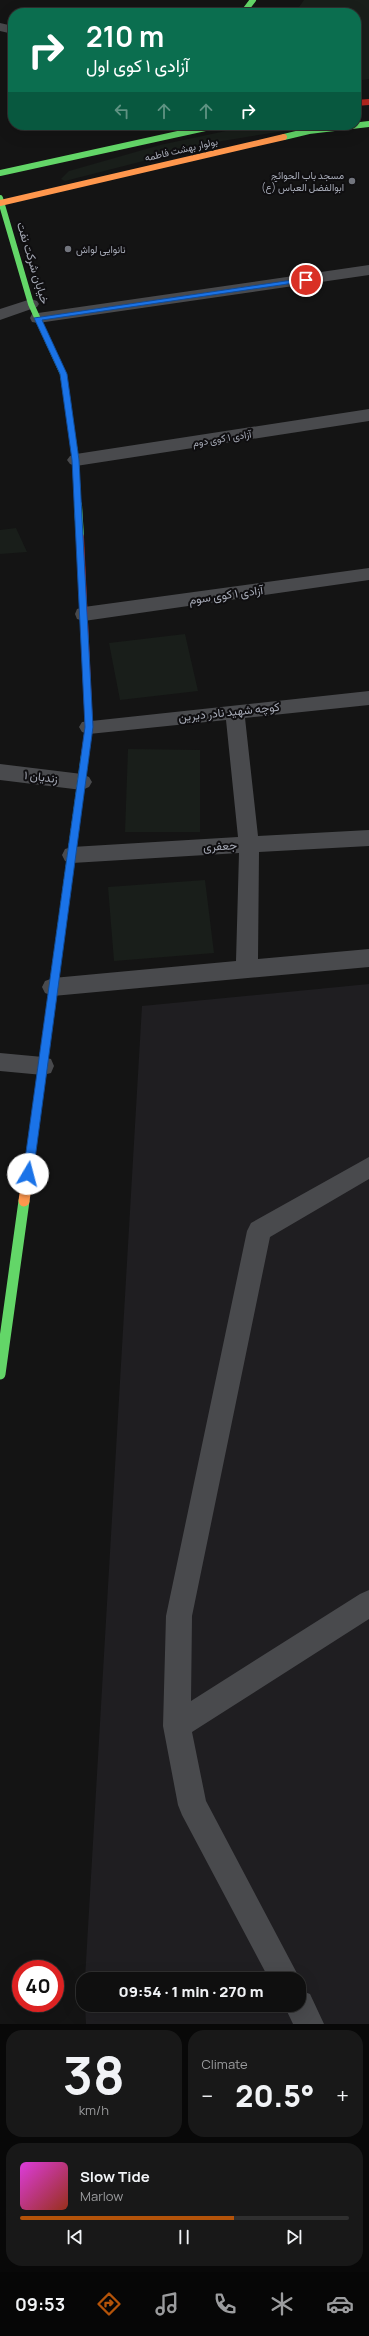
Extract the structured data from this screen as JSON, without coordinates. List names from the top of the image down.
{
  "streets": {
    "street": [
      "بولوار بهشت فاطمه",
      "خیابان شرکت نفت",
      "آزادی ۱ کوی دوم",
      "آزادی ۱ کوی سوم",
      "کوچه شهید نادر دیرین",
      "زندیان ۱",
      "جعفری"
    ]
  },
  "crossings": [
    ["بولوار بهشت فاطمه", "خیابان شرکت نفت"],
    ["خیابان شرکت نفت", "آزادی ۱ کوی دوم"],
    ["خیابان شرکت نفت", "آزادی ۱ کوی سوم"],
    ["خیابان شرکت نفت", "کوچه شهید نادر دیرین"],
    ["خیابان شرکت نفت", "زندیان ۱"],
    ["خیابان شرکت نفت", "جعفری"]
  ],
  "places": ["مسجد باب الحوائج ابوالفضل العباس (ع)", "نانوایی لواش"],
  "page": {
    "turn": ["210 m", "آزادی ۱ کوی اول"],
    "limit": "40",
    "trip": "09:54 · 1 min · 270 m",
    "tile": [
      ["38", "km/h"],
      "Climate"
    ],
    "heat": ["−", "20.5°", "+"],
    "song": ["Slow Tide", "Marlow"],
    "tabs": "09:53"
  }
}
